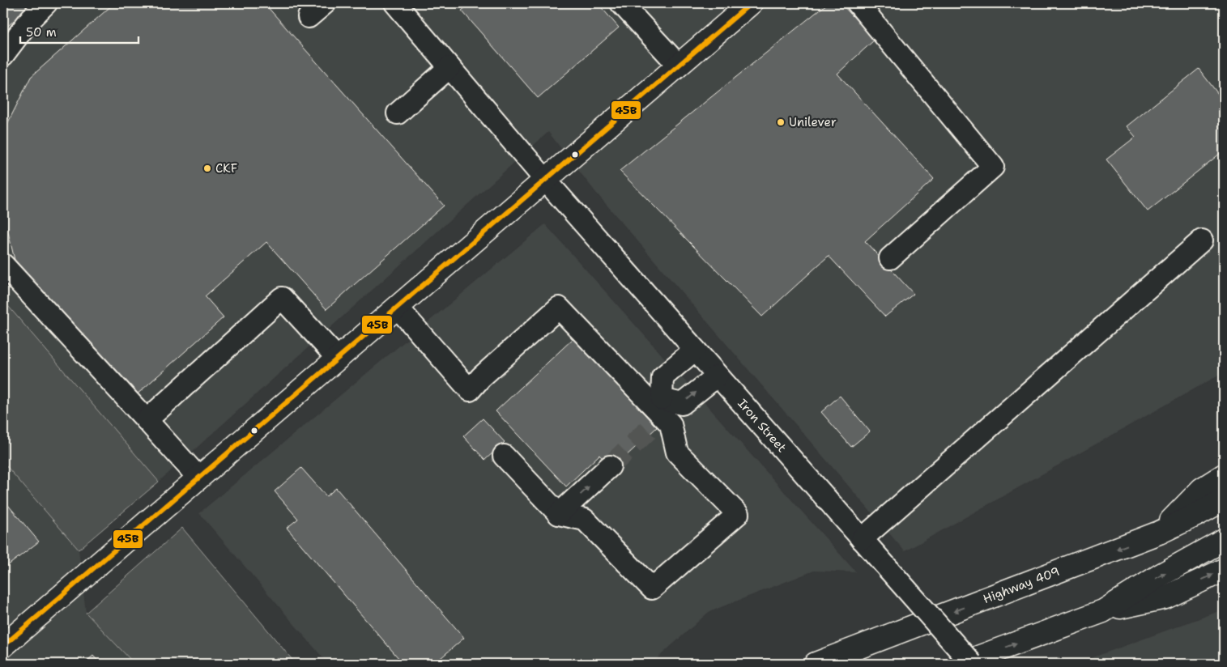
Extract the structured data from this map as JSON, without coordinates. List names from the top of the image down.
{
  "streets": {
    "main road": ["Highway 409"],
    "street": ["Iron Street"]
  },
  "places": ["Unilever", "CKF"],
  "lines": ["transit line 45B"],
  "scale_bar": "50 m"
}
